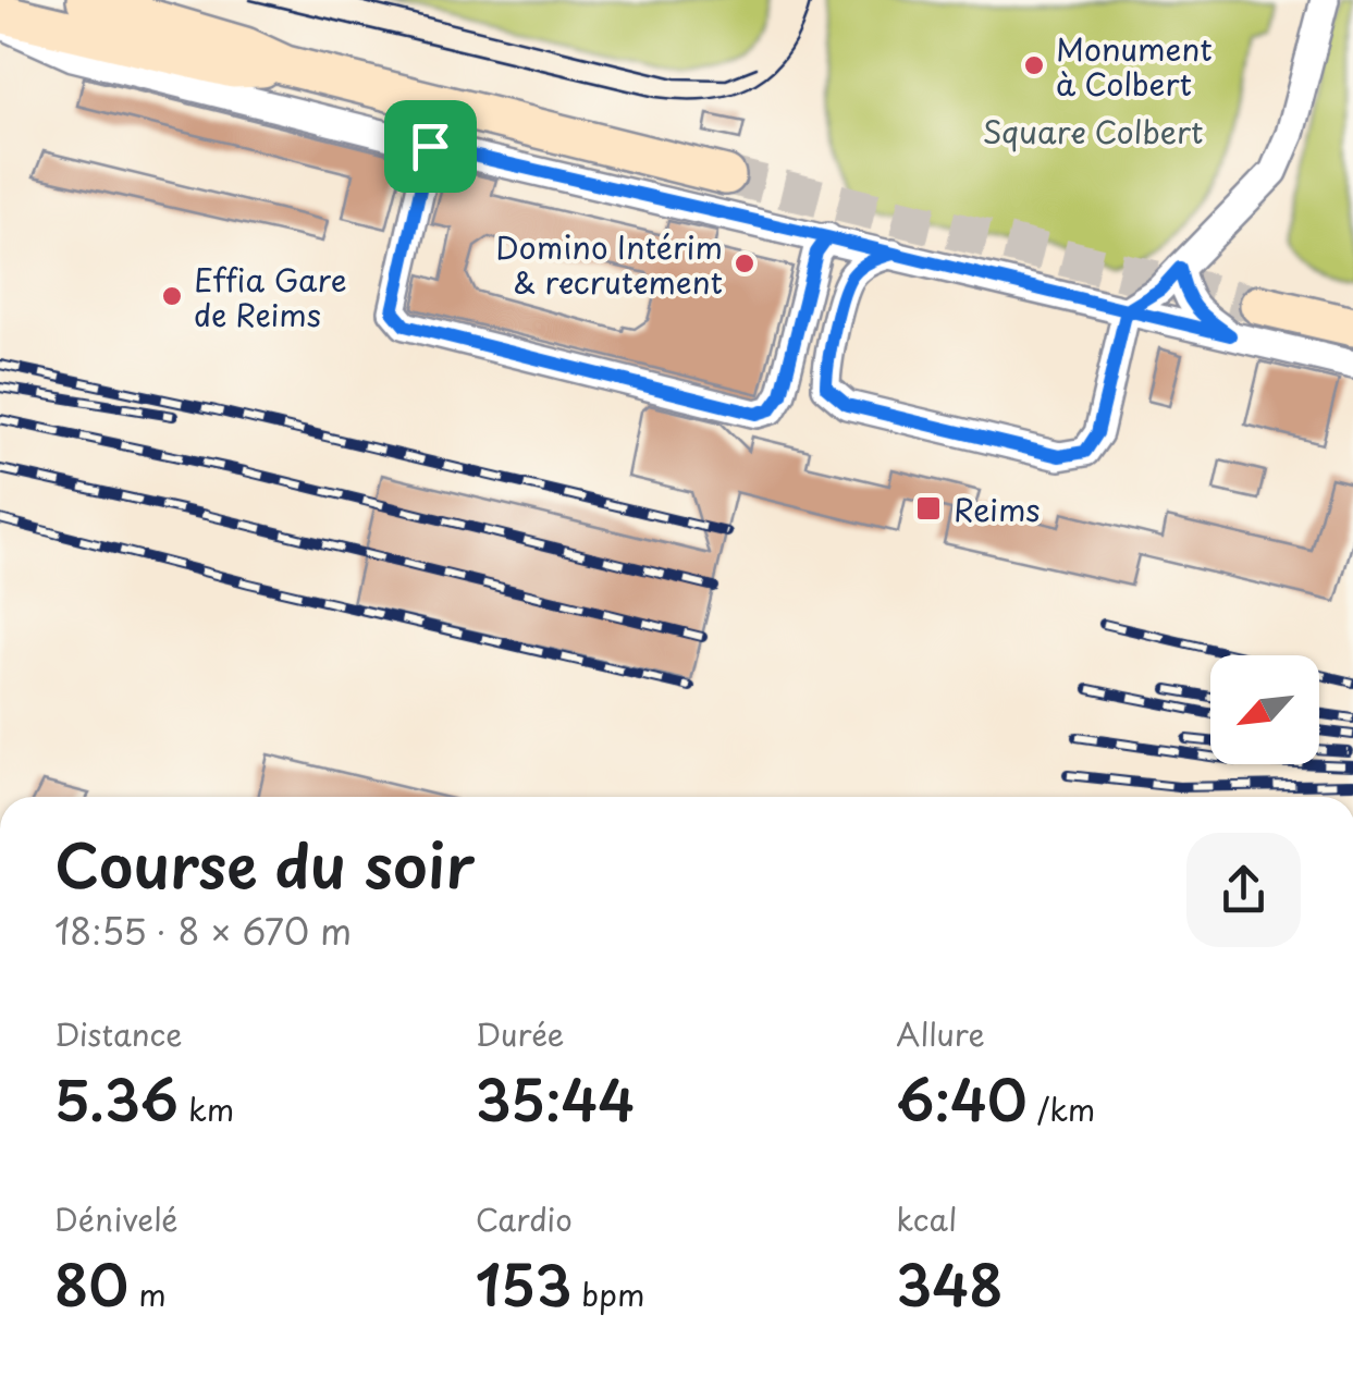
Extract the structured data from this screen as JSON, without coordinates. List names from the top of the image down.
{
  "parks": ["Square Colbert"],
  "places": {
    "other": ["Monument à Colbert", "Domino Intérim & recrutement", "Effia Gare de Reims"],
    "transit": ["Reims"]
  },
  "north": "bottom left",
  "page": {
    "heading": ["Course du soir", "18:55 · 8 × 670 m"],
    "stats": [
      ["Distance", "5.36 km"],
      ["Durée", "35:44"],
      ["Allure", "6:40 /km"],
      ["Dénivelé", "80 m"],
      ["Cardio", "153 bpm"],
      ["kcal", "348"]
    ]
  }
}
